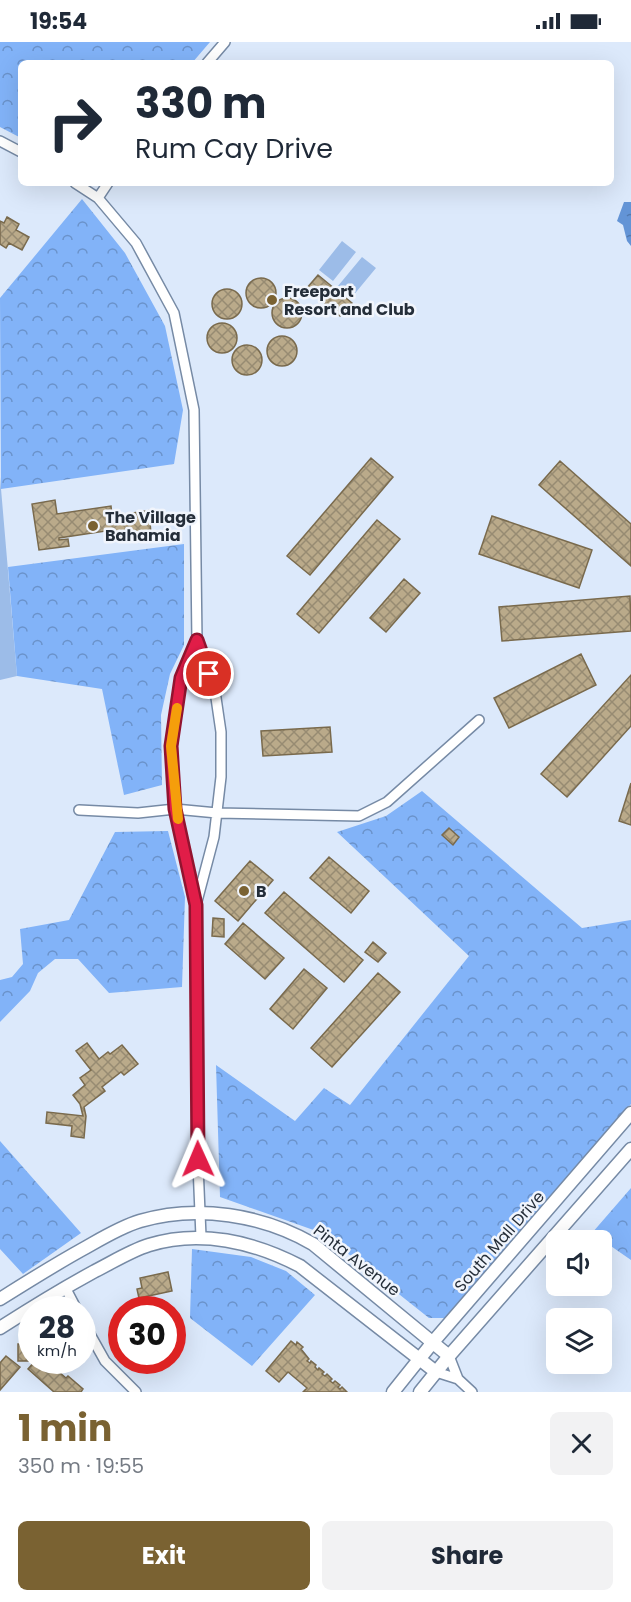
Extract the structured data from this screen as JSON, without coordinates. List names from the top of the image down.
{
  "streets": {
    "street": ["South Mall Drive", "Pinta Avenue"]
  },
  "crossings": [
    ["South Mall Drive", "Pinta Avenue"]
  ],
  "places": ["Freeport Resort and Club", "The Village Bahamia", "B"],
  "page": {
    "status": "19:54",
    "turn": ["330 m", "Rum Cay Drive"],
    "speed": "28 km/h",
    "limit": "30",
    "heading": ["1 min", "350 m · 19:55"],
    "buttons": ["Exit", "Share"]
  }
}
